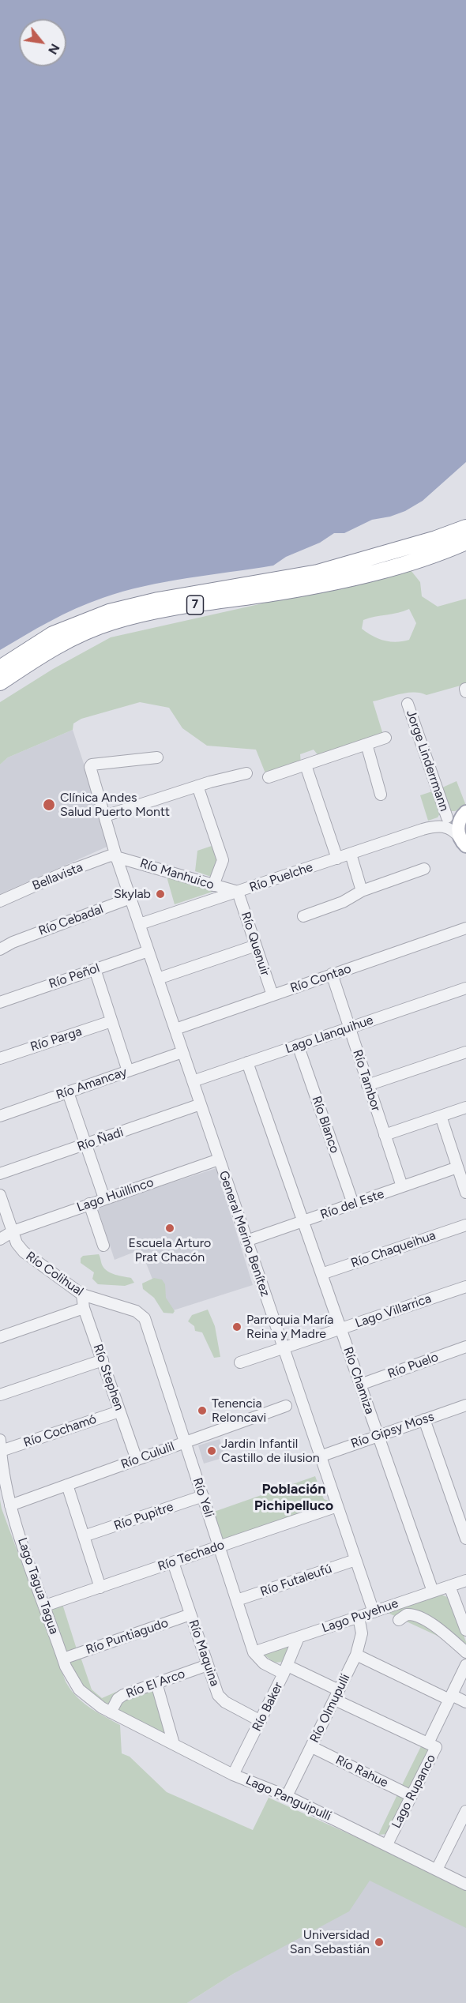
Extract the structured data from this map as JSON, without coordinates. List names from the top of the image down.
{
  "streets": {
    "highway": ["7"],
    "street": [
      "Jorge Linderrmann",
      "Río Manhuico",
      "Bellavista",
      "Río Puelche",
      "Río Cebadal",
      "Río Quenuir",
      "Río Peñol",
      "Río Contao",
      "Lago Llanquihue",
      "Río Parga",
      "Río Tambor",
      "Río Amancay",
      "Río Blanco",
      "Río Ñadi",
      "Lago Huillinco",
      "Río del Este",
      "General Merino Benítez",
      "Río Chaqueihua",
      "Río Colihual",
      "Lago Villarrica",
      "Río Puelo",
      "Río Stephen",
      "Río Chamiza",
      "Río Gipsy Moss",
      "Río Cochamó",
      "Río Cululil",
      "Río Yeli",
      "Río Pupitre",
      "Río Techado",
      "Río Futaleufú",
      "Lago Tagua Tagua",
      "Lago Puyehue",
      "Río Puntiagudo",
      "Río Maquina",
      "Río El Arco",
      "Río Baker",
      "Río Olmupulli",
      "Río Rahue",
      "Lago Rupanco",
      "Lago Panguipulli"
    ]
  },
  "crossings": [
    ["Jorge Linderrmann", "Río Puelche"],
    ["Río Manhuico", "Bellavista"],
    ["Río Manhuico", "Río Puelche"],
    ["Río Manhuico", "Río Quenuir"],
    ["Río Manhuico", "General Merino Benítez"],
    ["Bellavista", "General Merino Benítez"],
    ["Río Puelche", "Río Quenuir"],
    ["Río Puelche", "General Merino Benítez"],
    ["Río Cebadal", "General Merino Benítez"],
    ["Río Quenuir", "Río Contao"],
    ["Río Peñol", "General Merino Benítez"],
    ["Río Contao", "Río Tambor"],
    ["Río Contao", "General Merino Benítez"],
    ["Lago Llanquihue", "Río Tambor"],
    ["Lago Llanquihue", "Río Blanco"],
    ["Lago Llanquihue", "General Merino Benítez"],
    ["Lago Llanquihue", "Río Chamiza"],
    ["Río Tambor", "Río del Este"],
    ["Río Amancay", "General Merino Benítez"],
    ["Río Blanco", "Río del Este"],
    ["Río Ñadi", "General Merino Benítez"],
    ["Lago Huillinco", "General Merino Benítez"],
    ["Lago Huillinco", "Río Colihual"],
    ["Río del Este", "General Merino Benítez"],
    ["Río del Este", "Río Chamiza"],
    ["General Merino Benítez", "Lago Villarrica"],
    ["General Merino Benítez", "Río Gipsy Moss"],
    ["General Merino Benítez", "Río Techado"],
    ["General Merino Benítez", "Río Futaleufú"],
    ["General Merino Benítez", "Lago Puyehue"],
    ["Río Chaqueihua", "Río Chamiza"],
    ["Río Colihual", "Río Stephen"],
    ["Río Colihual", "Río Yeli"],
    ["Lago Villarrica", "Río Chamiza"],
    ["Río Puelo", "Río Chamiza"],
    ["Río Stephen", "Río Cochamó"],
    ["Río Stephen", "Río Cululil"],
    ["Río Chamiza", "Río Gipsy Moss"],
    ["Río Chamiza", "Lago Puyehue"],
    ["Río Cochamó", "Lago Tagua Tagua"],
    ["Río Cululil", "Río Yeli"],
    ["Río Cululil", "Lago Tagua Tagua"],
    ["Río Yeli", "Río Pupitre"],
    ["Río Yeli", "Río Techado"],
    ["Río Yeli", "Río Futaleufú"],
    ["Río Yeli", "Lago Puyehue"],
    ["Río Techado", "Lago Tagua Tagua"],
    ["Río Techado", "Río Maquina"],
    ["Lago Tagua Tagua", "Río Puntiagudo"],
    ["Lago Tagua Tagua", "Río El Arco"],
    ["Lago Tagua Tagua", "Lago Panguipulli"],
    ["Lago Puyehue", "Río Baker"],
    ["Lago Puyehue", "Río Olmupulli"],
    ["Río Puntiagudo", "Río Maquina"],
    ["Río Maquina", "Río El Arco"],
    ["Río Maquina", "Río Baker"],
    ["Río El Arco", "Lago Panguipulli"],
    ["Río Baker", "Lago Panguipulli"],
    ["Río Olmupulli", "Río Rahue"],
    ["Río Olmupulli", "Lago Panguipulli"],
    ["Río Rahue", "Lago Rupanco"],
    ["Lago Rupanco", "Lago Panguipulli"]
  ],
  "districts": ["Población Pichipelluco"],
  "places": [
    "Clínica Andes Salud Puerto Montt",
    "Skylab",
    "Escuela Arturo Prat Chacón",
    "Parroquia María Reina y Madre",
    "Tenencia Reloncavi",
    "Jardin Infantil Castillo de ilusion",
    "Universidad San Sebastián"
  ],
  "north": "bottom right"
}
